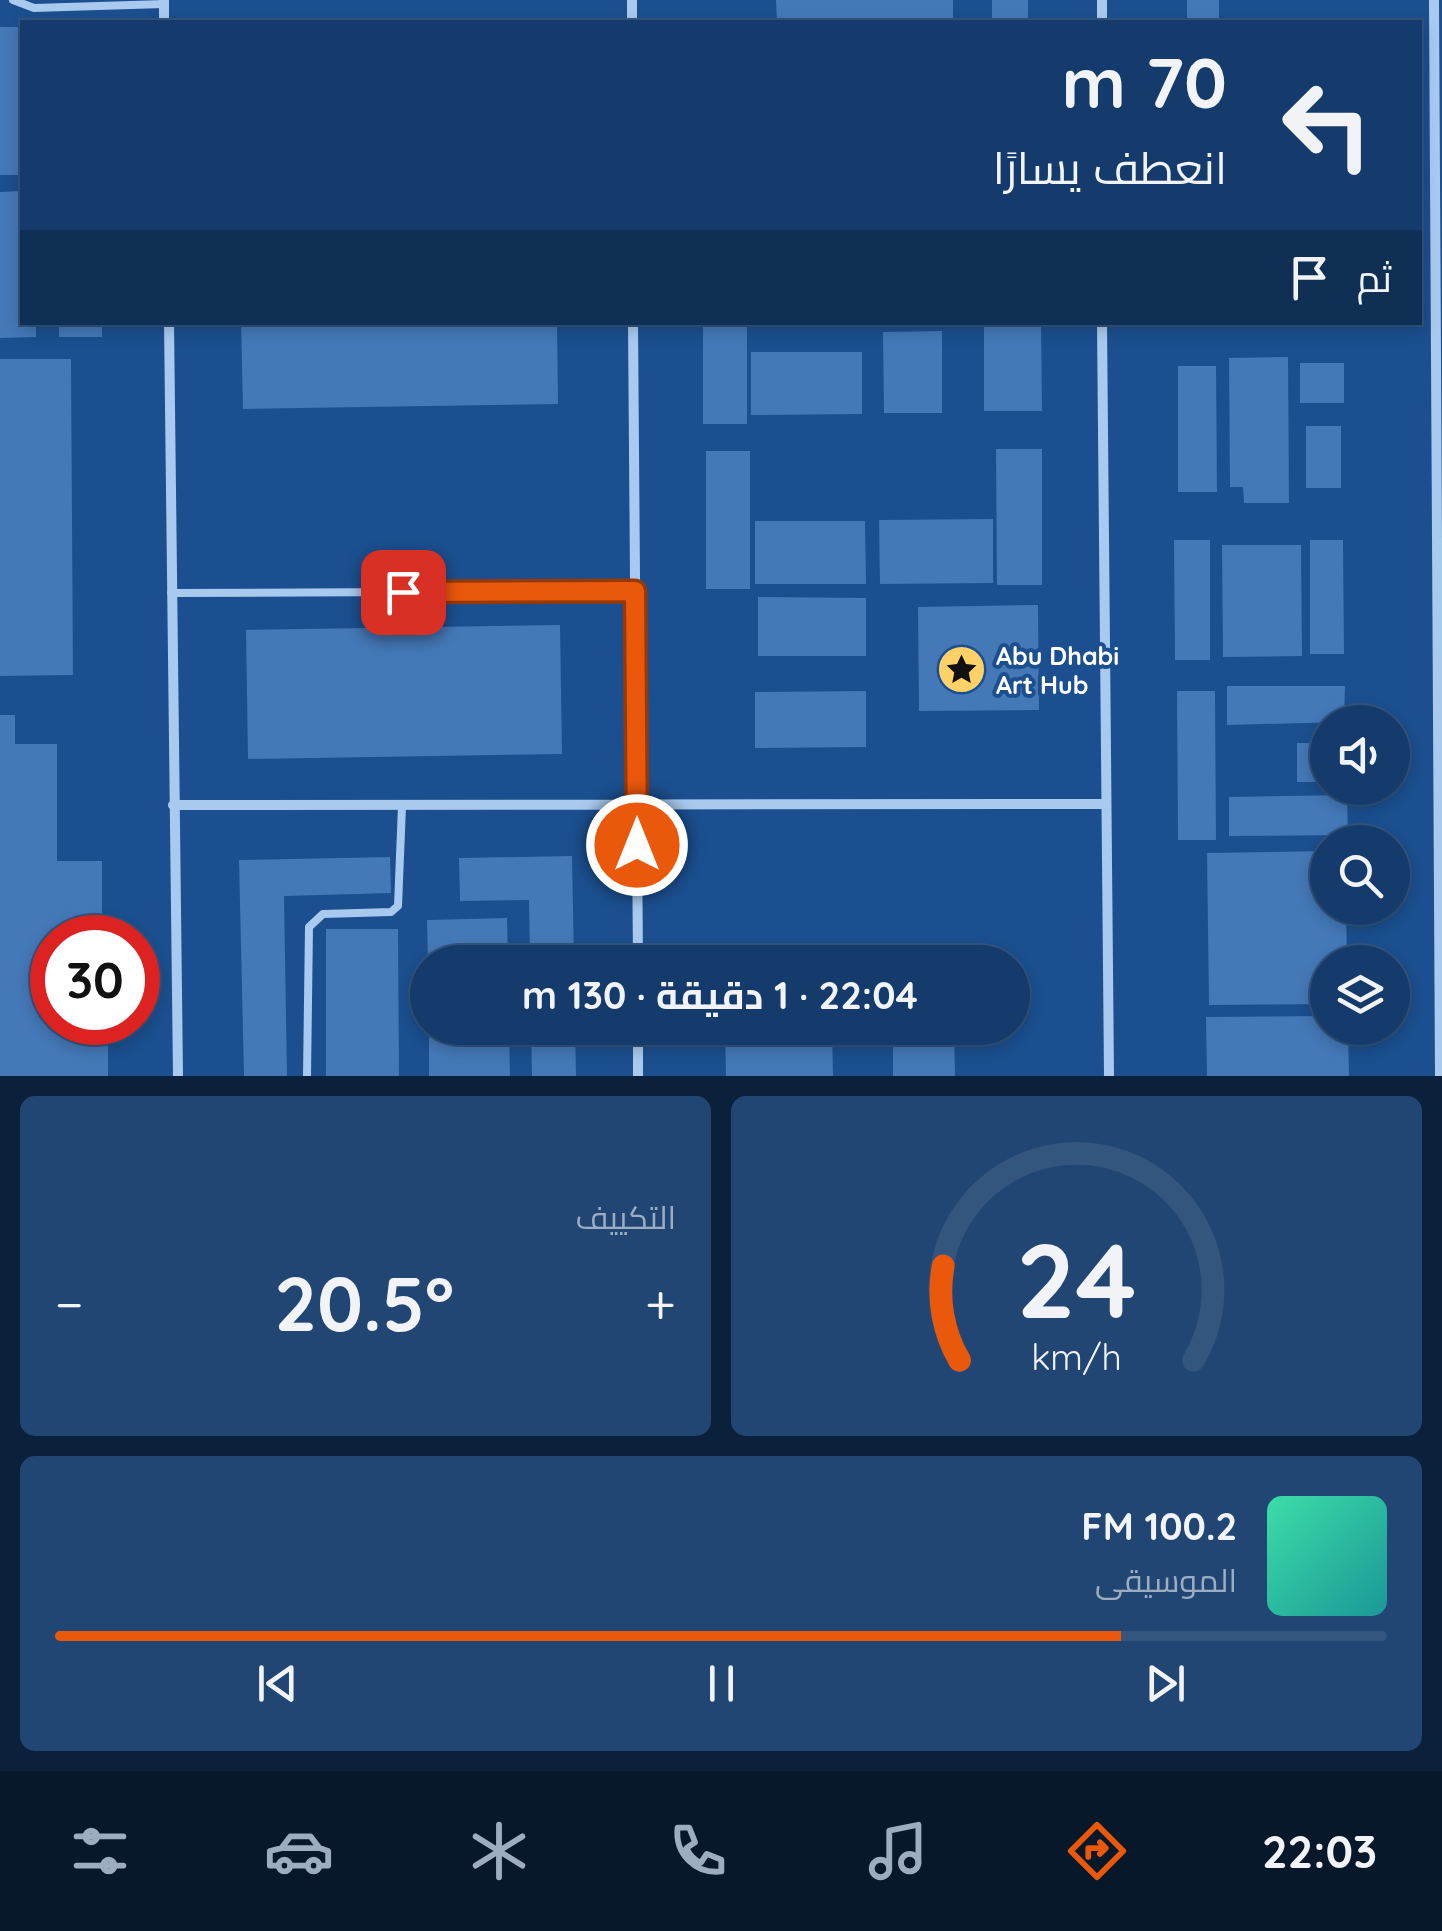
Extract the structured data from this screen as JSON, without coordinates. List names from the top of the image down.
{
  "places": {
    "place": ["Abu Dhabi Art Hub"]
  },
  "page": {
    "turn": ["70 m", "انعطف يسارًا"],
    "then": "ثم",
    "limit": "30",
    "trip": "22:04 · 1 دقيقة · 130 m",
    "tile": "التكييف",
    "heat": ["−", "20.5°", "+"],
    "song": ["100.2 FM", "الموسيقى"],
    "tabs": "22:03",
    "gauge": ["24", "km/h"]
  }
}
